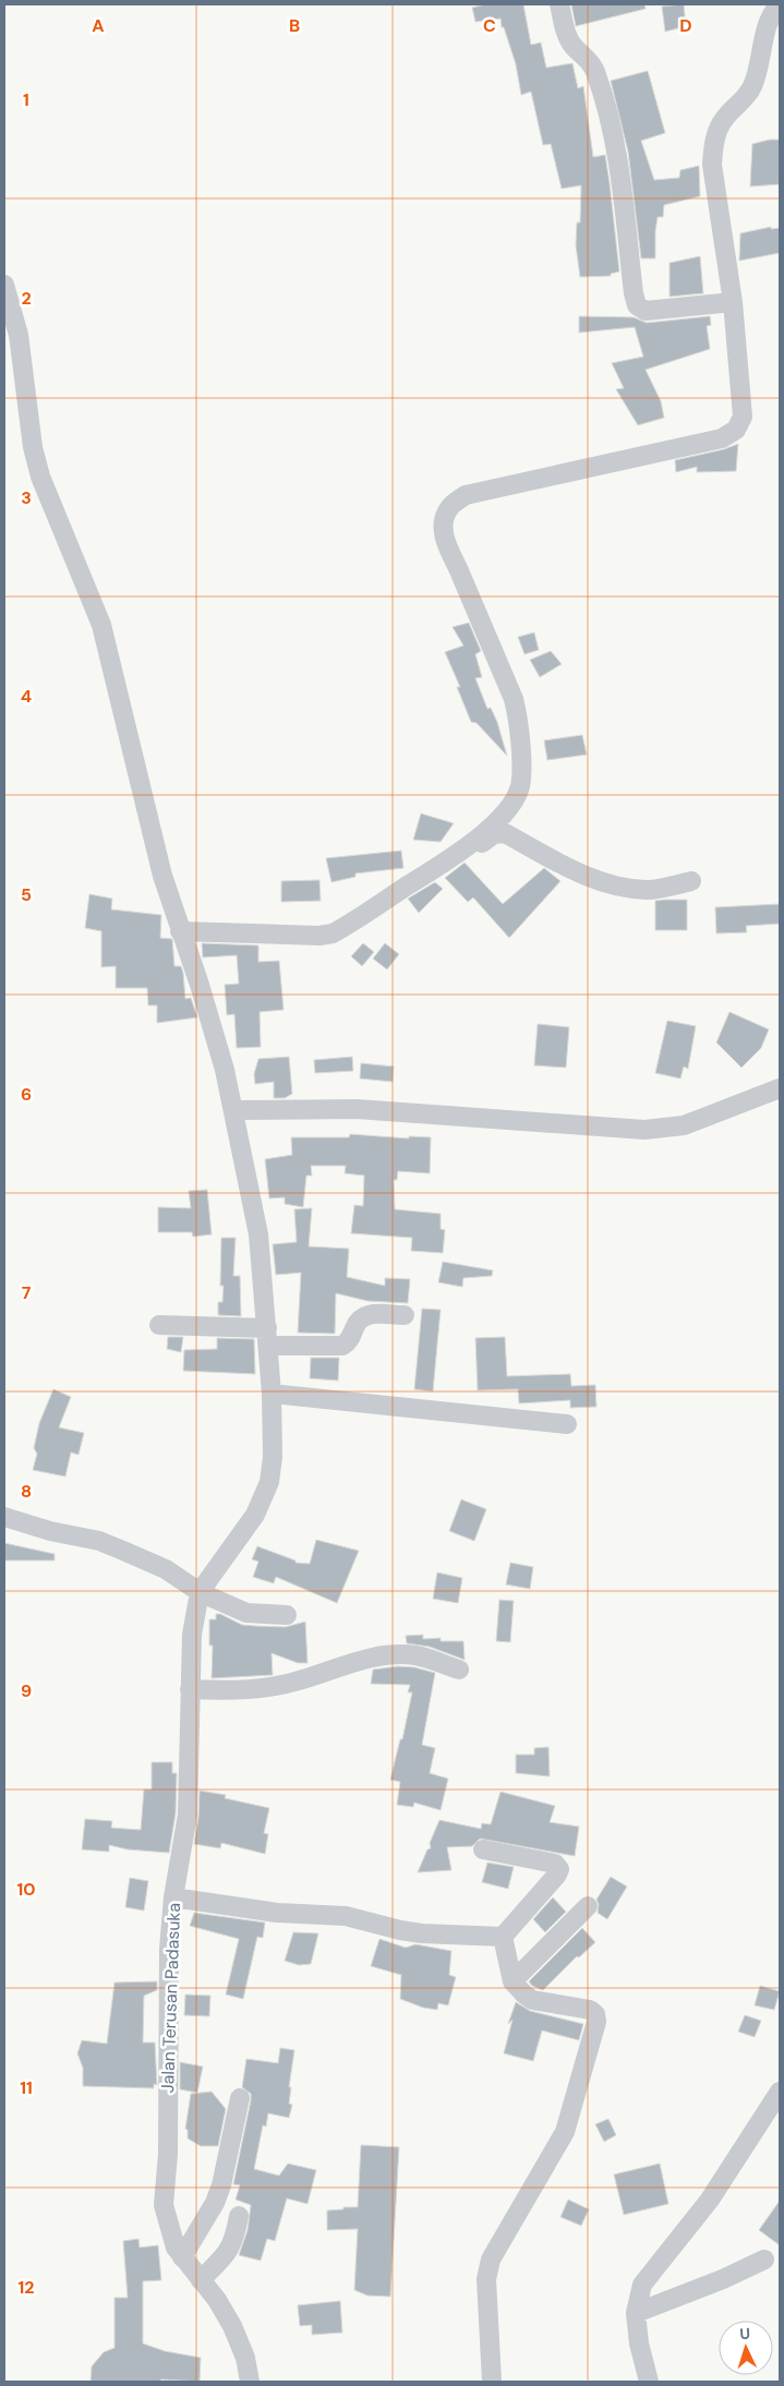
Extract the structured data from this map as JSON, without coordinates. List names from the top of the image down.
{
  "streets": {
    "street": ["Jalan Terusan Padasuka"]
  },
  "north": "top",
  "grid": {
    "columns": [
      "A",
      "B",
      "C",
      "D"
    ],
    "rows": [
      "1",
      "2",
      "3",
      "4",
      "5",
      "6",
      "7",
      "8",
      "9",
      "10",
      "11",
      "12"
    ]
  }
}
